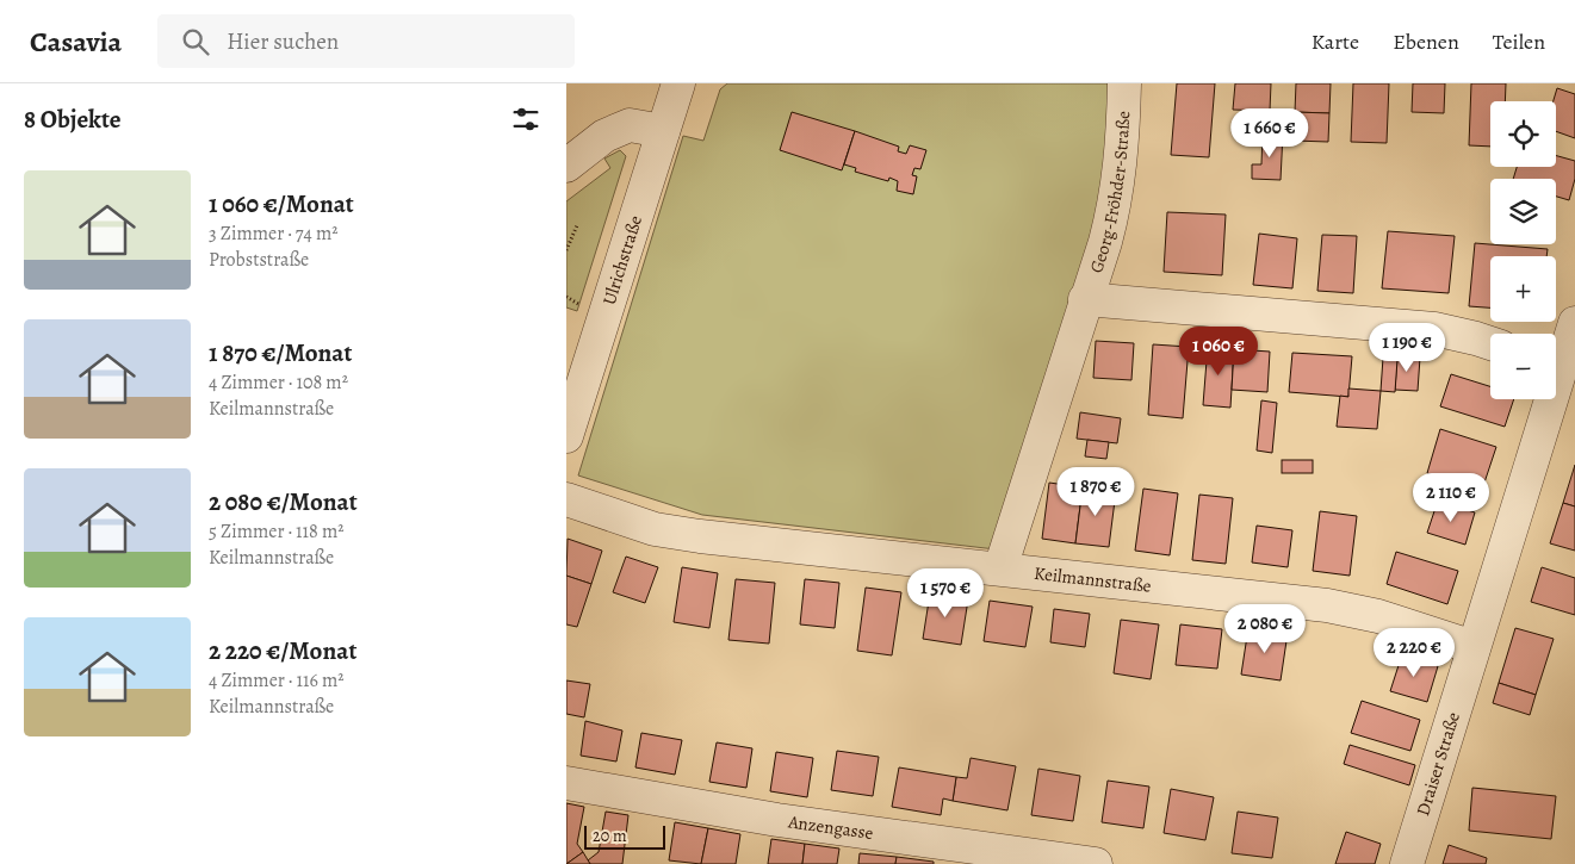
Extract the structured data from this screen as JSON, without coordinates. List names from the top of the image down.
{
  "streets": {
    "street": [
      "Georg-Fröhder-Straße",
      "Ulrichstraße",
      "Keilmannstraße",
      "Draiser Straße",
      "Anzengasse"
    ]
  },
  "crossings": [
    ["Georg-Fröhder-Straße", "Keilmannstraße"],
    ["Keilmannstraße", "Draiser Straße"]
  ],
  "scale_bar": "20 m",
  "page": {
    "header": "Casavia",
    "search": "Hier suchen",
    "nav": ["Karte", "Ebenen", "Teilen"],
    "heading": "8 Objekte",
    "map_buttons": ["+", "−"],
    "price": [
      "1 660 €",
      "1 190 €",
      "1 060 €",
      "1 870 €",
      "2 110 €",
      "1 570 €",
      "2 080 €",
      "2 220 €"
    ],
    "list": [
      {
        "name": "1 060 €/Monat",
        "note": "3 Zimmer · 74 m² · Probststraße"
      },
      {
        "name": "1 870 €/Monat",
        "note": "4 Zimmer · 108 m² · Keilmannstraße"
      },
      {
        "name": "2 080 €/Monat",
        "note": "5 Zimmer · 118 m² · Keilmannstraße"
      },
      {
        "name": "2 220 €/Monat",
        "note": "4 Zimmer · 116 m² · Keilmannstraße"
      }
    ],
    "scale": "20 m"
  }
}
